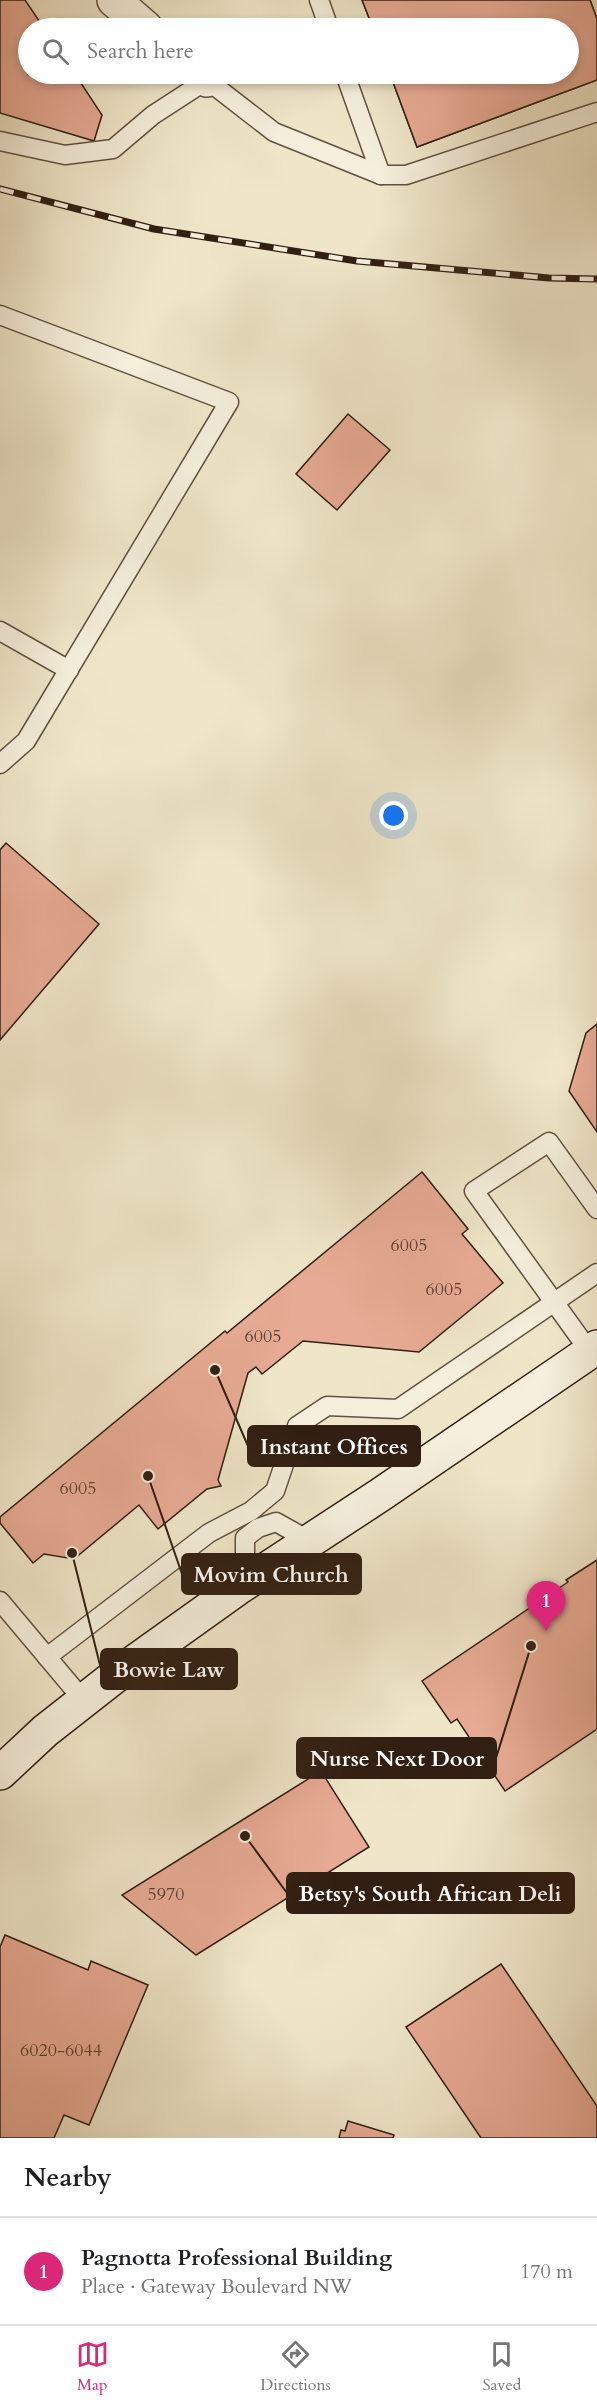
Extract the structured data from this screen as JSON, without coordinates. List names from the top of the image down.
{
  "places": [
    "Instant Offices",
    "Movim Church",
    "Bowie Law",
    "Nurse Next Door",
    "Betsy's South African Deli"
  ],
  "house_numbers": [
    "6005",
    "6005",
    "6005",
    "6005",
    "5970",
    "6020-6044"
  ],
  "page": {
    "search": "Search here",
    "pins": "1",
    "heading": "Nearby",
    "list": [
      {
        "mark": "1",
        "name": "Pagnotta Professional Building",
        "note": "Place · Gateway Boulevard NW",
        "value": "170 m"
      }
    ],
    "nav": ["Map", "Directions", "Saved"]
  }
}
